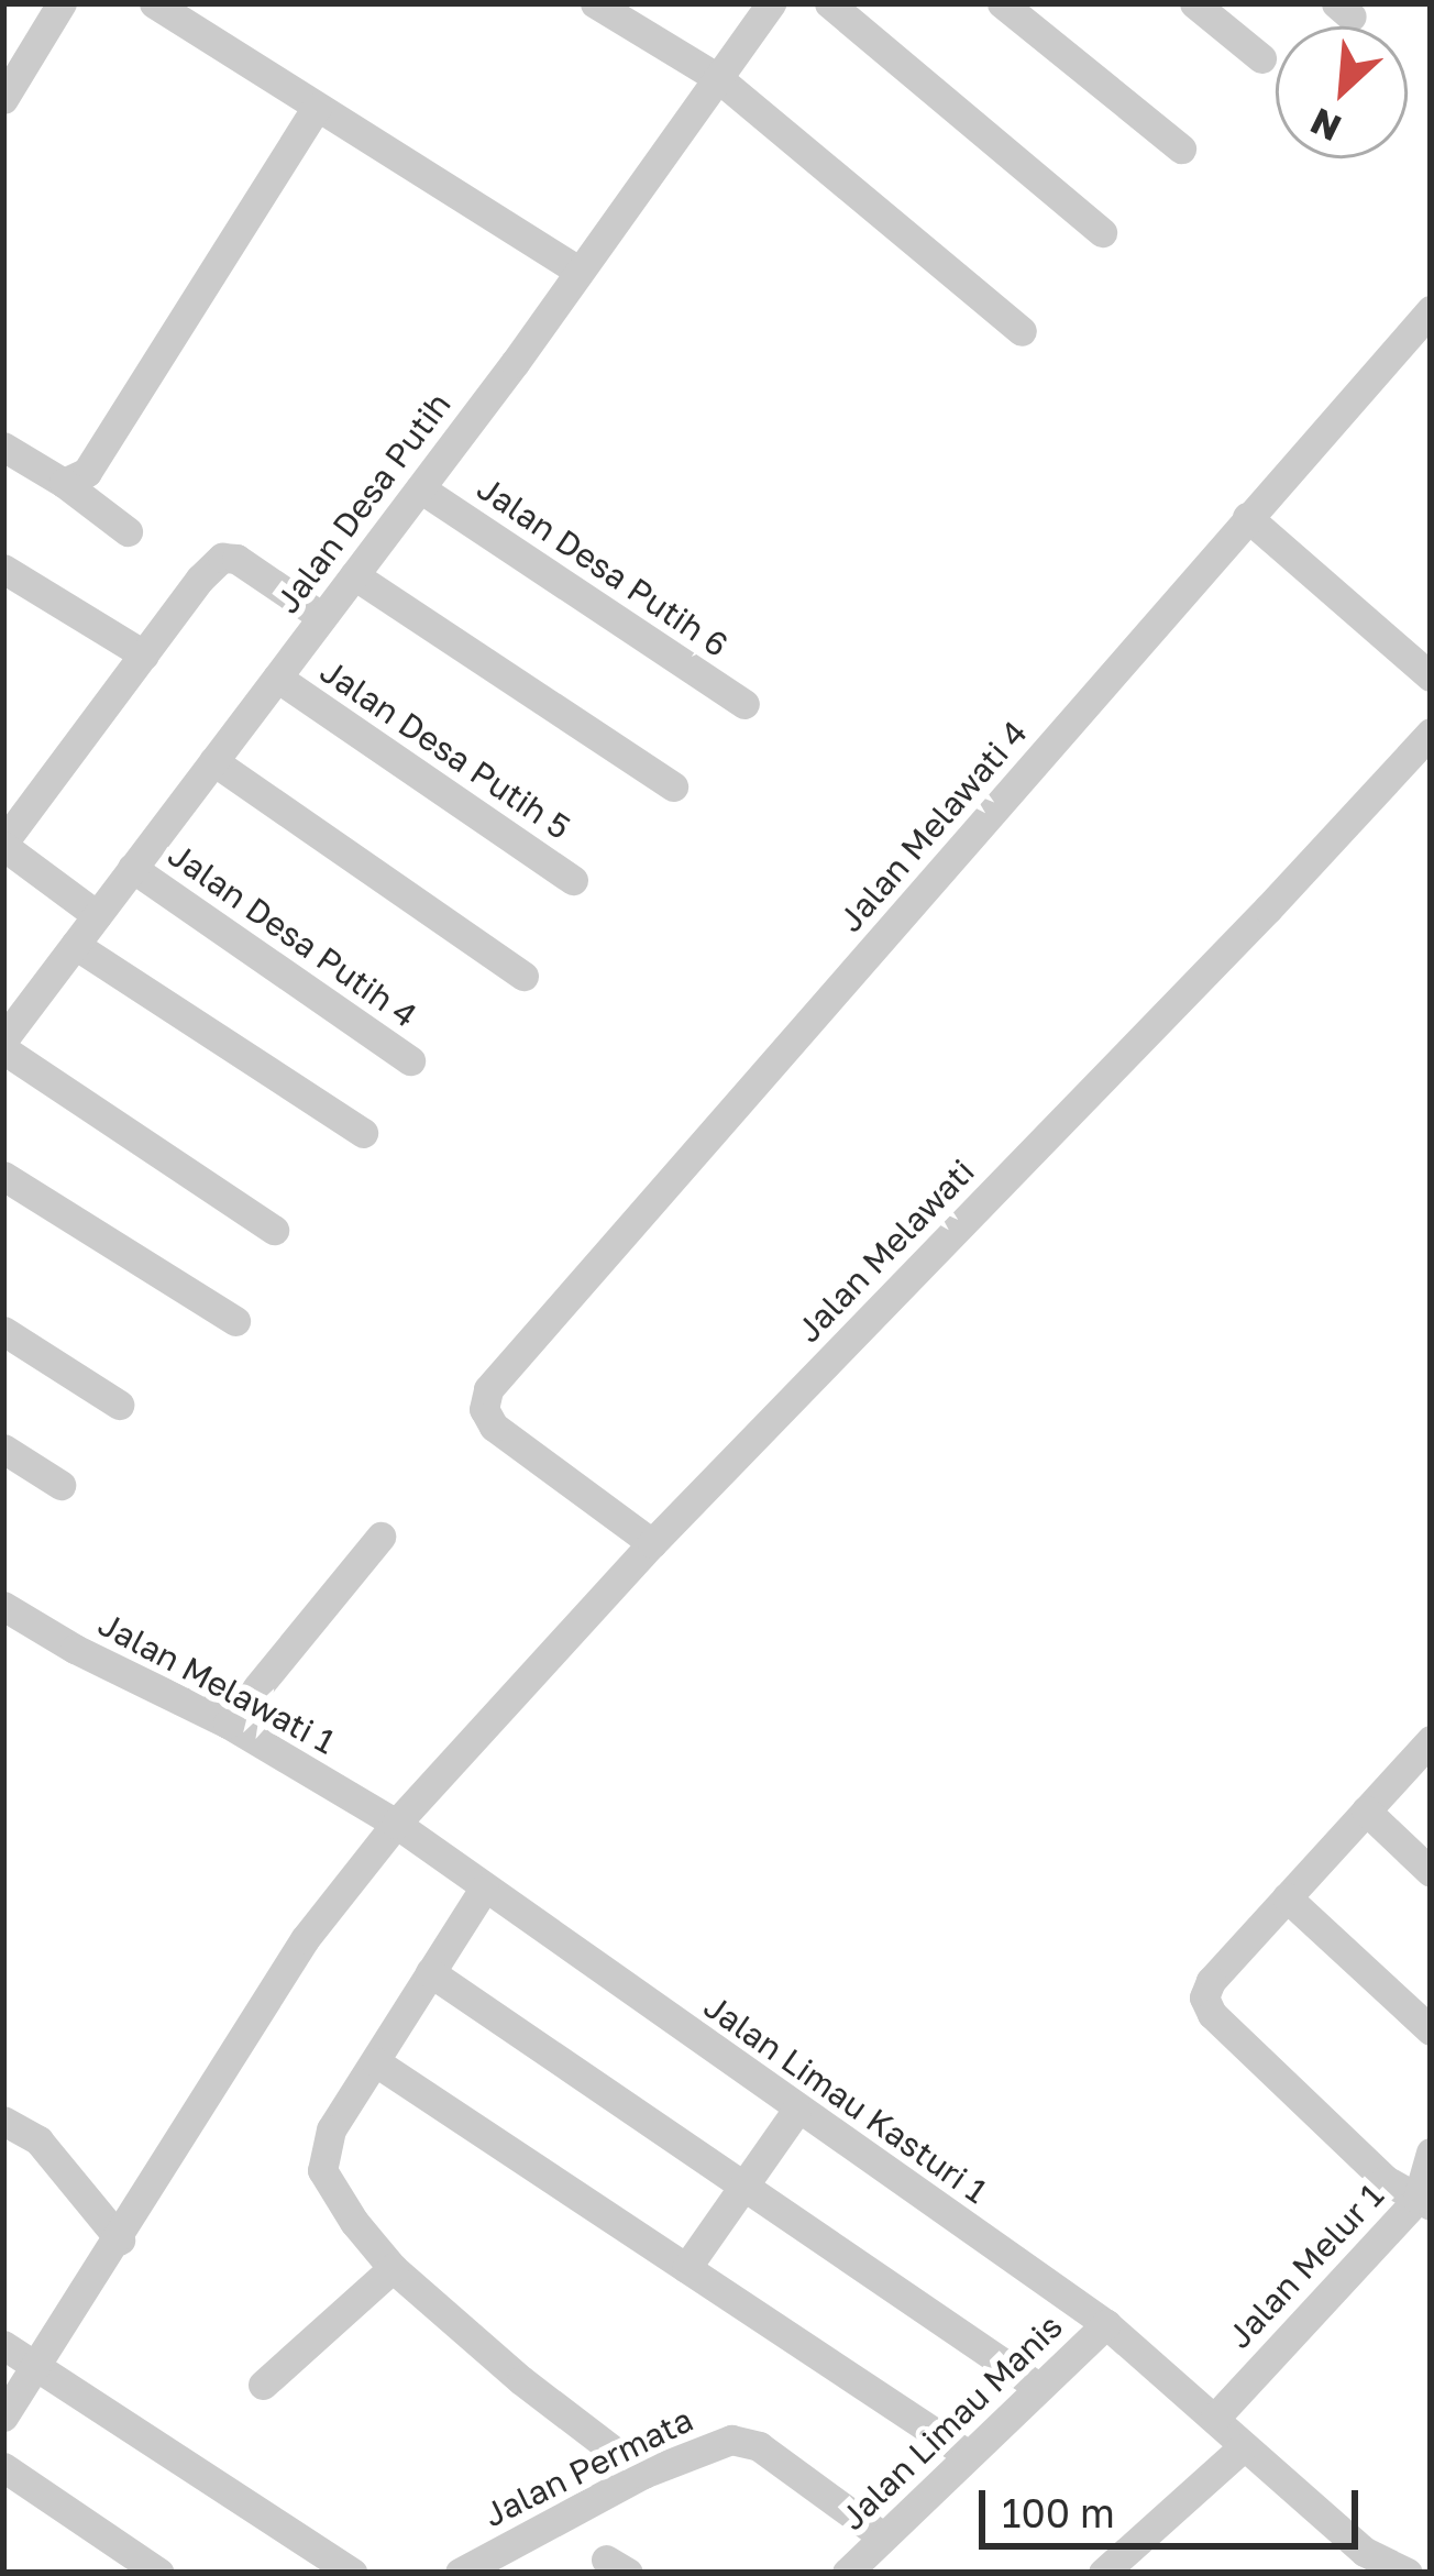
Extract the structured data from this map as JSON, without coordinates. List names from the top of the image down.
{
  "streets": {
    "street": [
      "Jalan Desa Putih",
      "Jalan Desa Putih 6",
      "Jalan Desa Putih 5",
      "Jalan Melawati 4",
      "Jalan Desa Putih 4",
      "Jalan Melawati",
      "Jalan Melawati 1",
      "Jalan Limau Kasturi 1",
      "Jalan Melur 1",
      "Jalan Limau Manis",
      "Jalan Permata"
    ]
  },
  "crossings": [
    ["Jalan Desa Putih", "Jalan Desa Putih 6"],
    ["Jalan Desa Putih", "Jalan Desa Putih 5"],
    ["Jalan Desa Putih", "Jalan Desa Putih 4"],
    ["Jalan Melawati 4", "Jalan Melawati"],
    ["Jalan Melawati", "Jalan Melawati 1"],
    ["Jalan Melawati", "Jalan Limau Kasturi 1"],
    ["Jalan Melawati 1", "Jalan Limau Kasturi 1"],
    ["Jalan Limau Kasturi 1", "Jalan Melur 1"],
    ["Jalan Limau Kasturi 1", "Jalan Limau Manis"],
    ["Jalan Limau Manis", "Jalan Permata"]
  ],
  "scale_bar": "100 m",
  "north": "bottom left"
}
